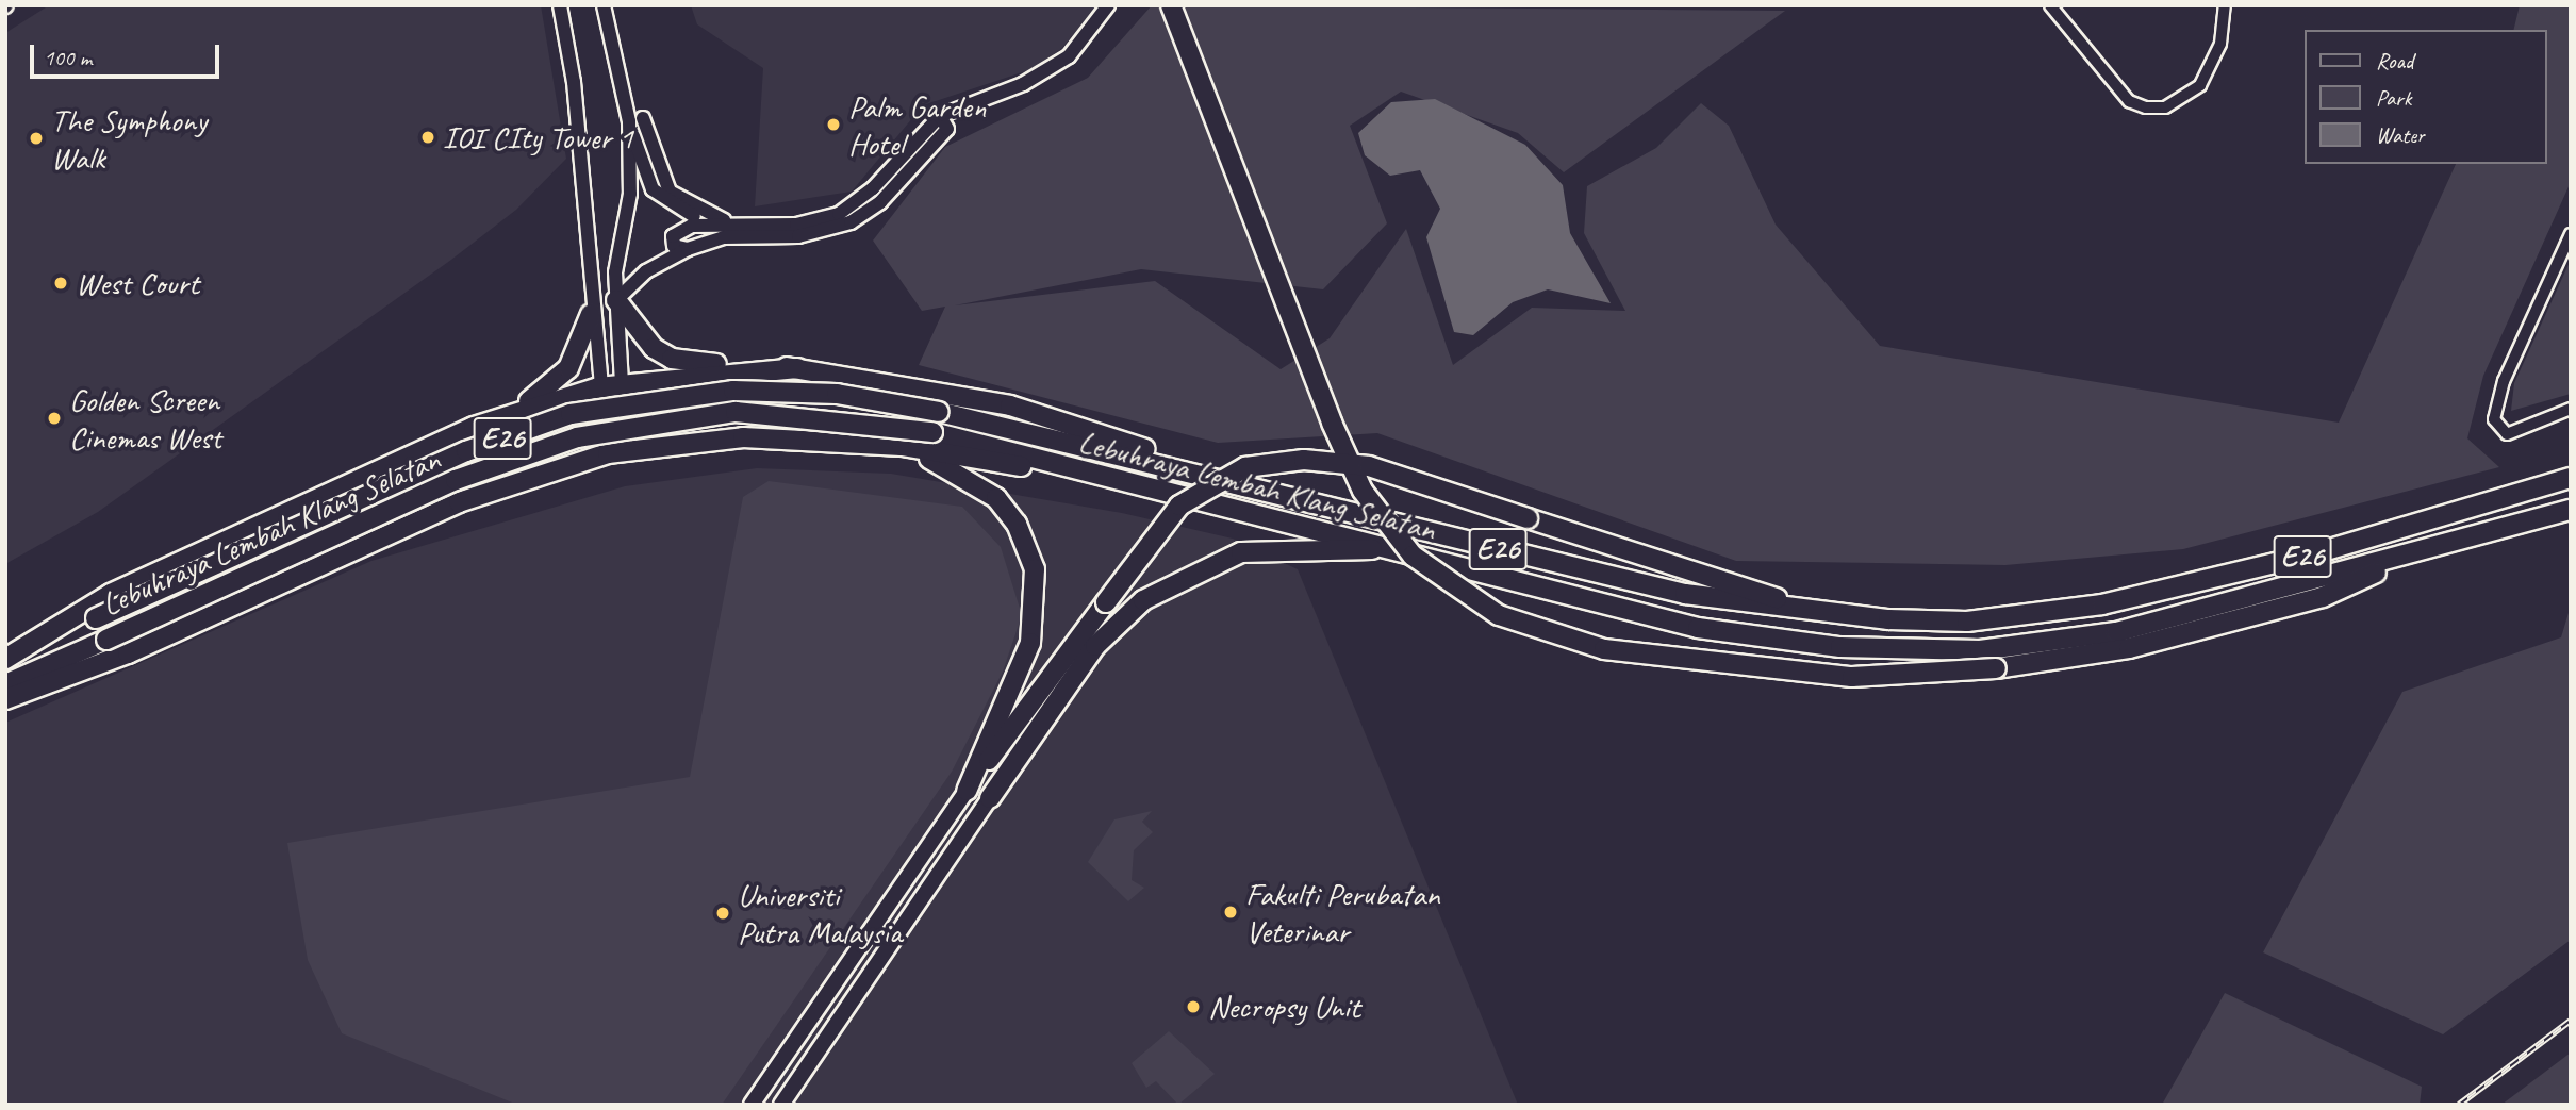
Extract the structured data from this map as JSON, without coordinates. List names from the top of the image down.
{
  "streets": {
    "highway": ["E26", "Lebuhraya Lembah Klang Selatan"]
  },
  "places": [
    "Palm Garden Hotel",
    "IOI CIty Tower 1",
    "The Symphony Walk",
    "West Court",
    "Golden Screen Cinemas West",
    "Fakulti Perubatan Veterinar",
    "Universiti Putra Malaysia",
    "Necropsy Unit"
  ],
  "legend": ["Road", "Park", "Water"],
  "scale_bar": "100 m"
}
